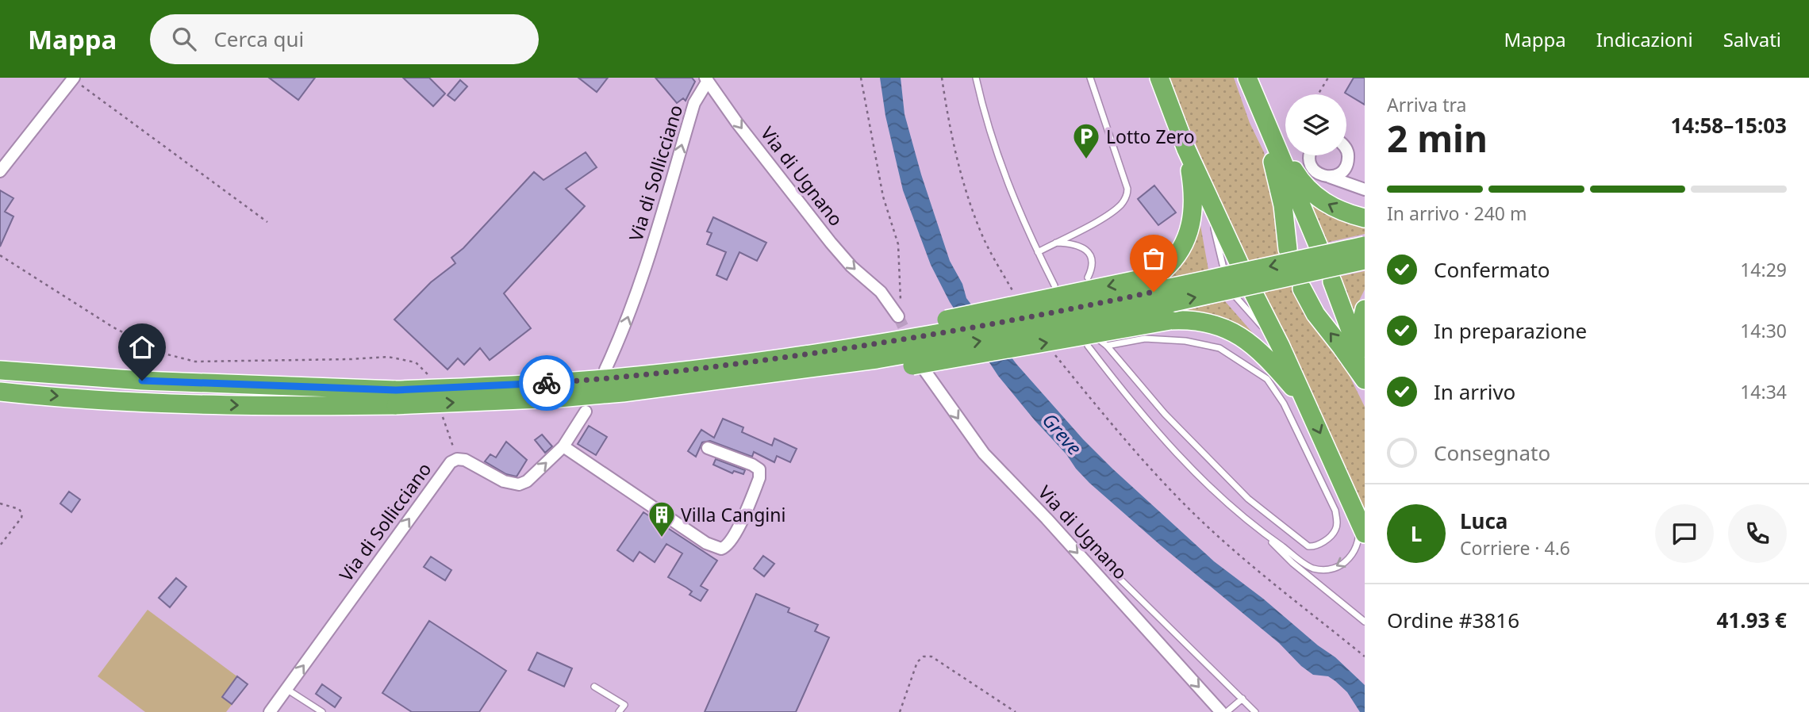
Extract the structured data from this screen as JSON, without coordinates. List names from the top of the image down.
{
  "streets": {
    "street": ["Via di Sollicciano", "Via di Ugnano"]
  },
  "crossings": [
    ["Via di Sollicciano", "Via di Ugnano"]
  ],
  "one_way": ["Via di Sollicciano", "Via di Ugnano"],
  "water": ["Greve"],
  "places": {
    "parking": ["Lotto Zero"],
    "building": ["Villa Cangini"]
  },
  "page": {
    "header": "Mappa",
    "search": "Cerca qui",
    "nav": ["Mappa", "Indicazioni", "Salvati"],
    "heading": ["2 min", "Arriva tra", "14:58–15:03"],
    "panel": [
      "Luca",
      "Corriere · 4.6",
      "Ordine #3816",
      "41.93 €"
    ],
    "bar": "In arrivo · 240 m",
    "list": [
      ["Confermato", "14:29"],
      ["In preparazione", "14:30"],
      ["In arrivo", "14:34"],
      "Consegnato"
    ],
    "round": "L"
  }
}
